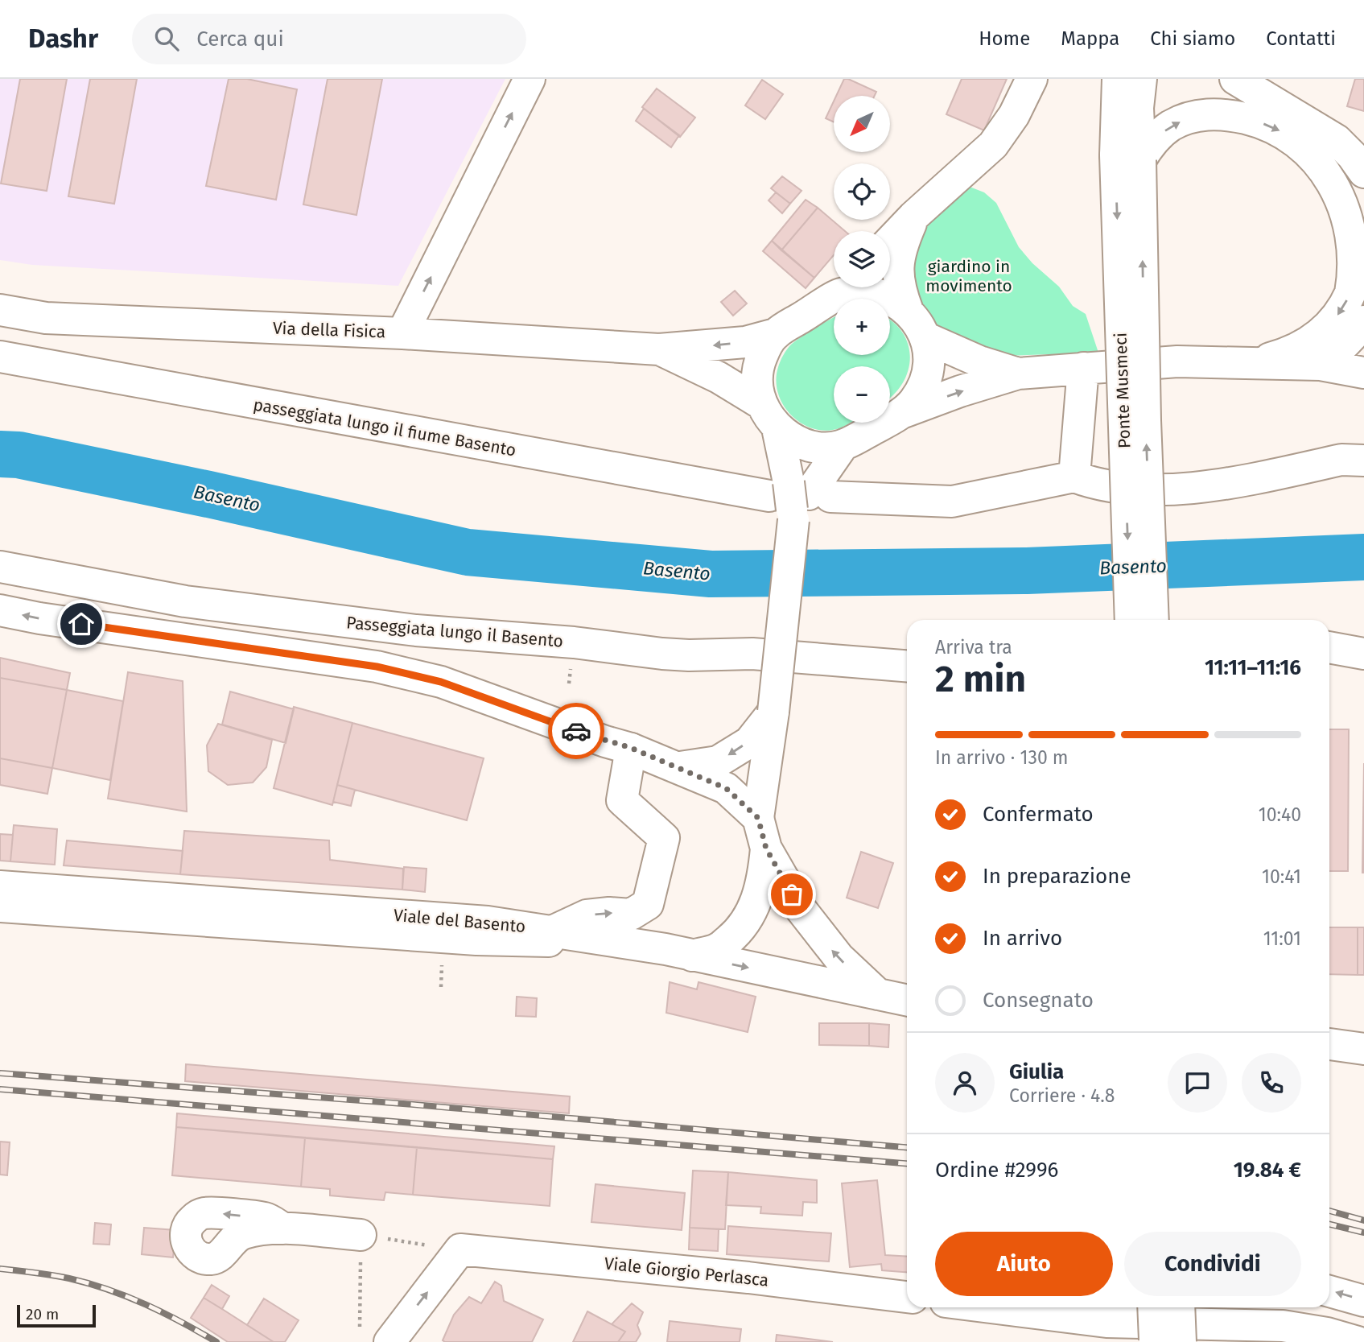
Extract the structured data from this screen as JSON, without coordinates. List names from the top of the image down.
{
  "streets": {
    "street": [
      "Via della Fisica",
      "Ponte Musmeci",
      "passeggiata lungo il fiume Basento",
      "Passeggiata lungo il Basento",
      "Viale del Basento",
      "Viale Giorgio Perlasca"
    ]
  },
  "water": ["Basento"],
  "parks": ["giardino in movimento"],
  "scale_bar": "20 m",
  "north": "bottom left",
  "page": {
    "header": "Dashr",
    "search": "Cerca qui",
    "nav": [
      "Home",
      "Mappa",
      "Chi siamo",
      "Contatti"
    ],
    "map_buttons": ["+", "−"],
    "heading": ["2 min", "Arriva tra", "11:11–11:16"],
    "panel": [
      "Giulia",
      "Corriere · 4.8",
      "Ordine #2996",
      "19.84 €"
    ],
    "bar": "In arrivo · 130 m",
    "list": [
      ["Confermato", "10:40"],
      ["In preparazione", "10:41"],
      ["In arrivo", "11:01"],
      "Consegnato"
    ],
    "buttons": ["Aiuto", "Condividi"],
    "scale": "20 m"
  }
}
